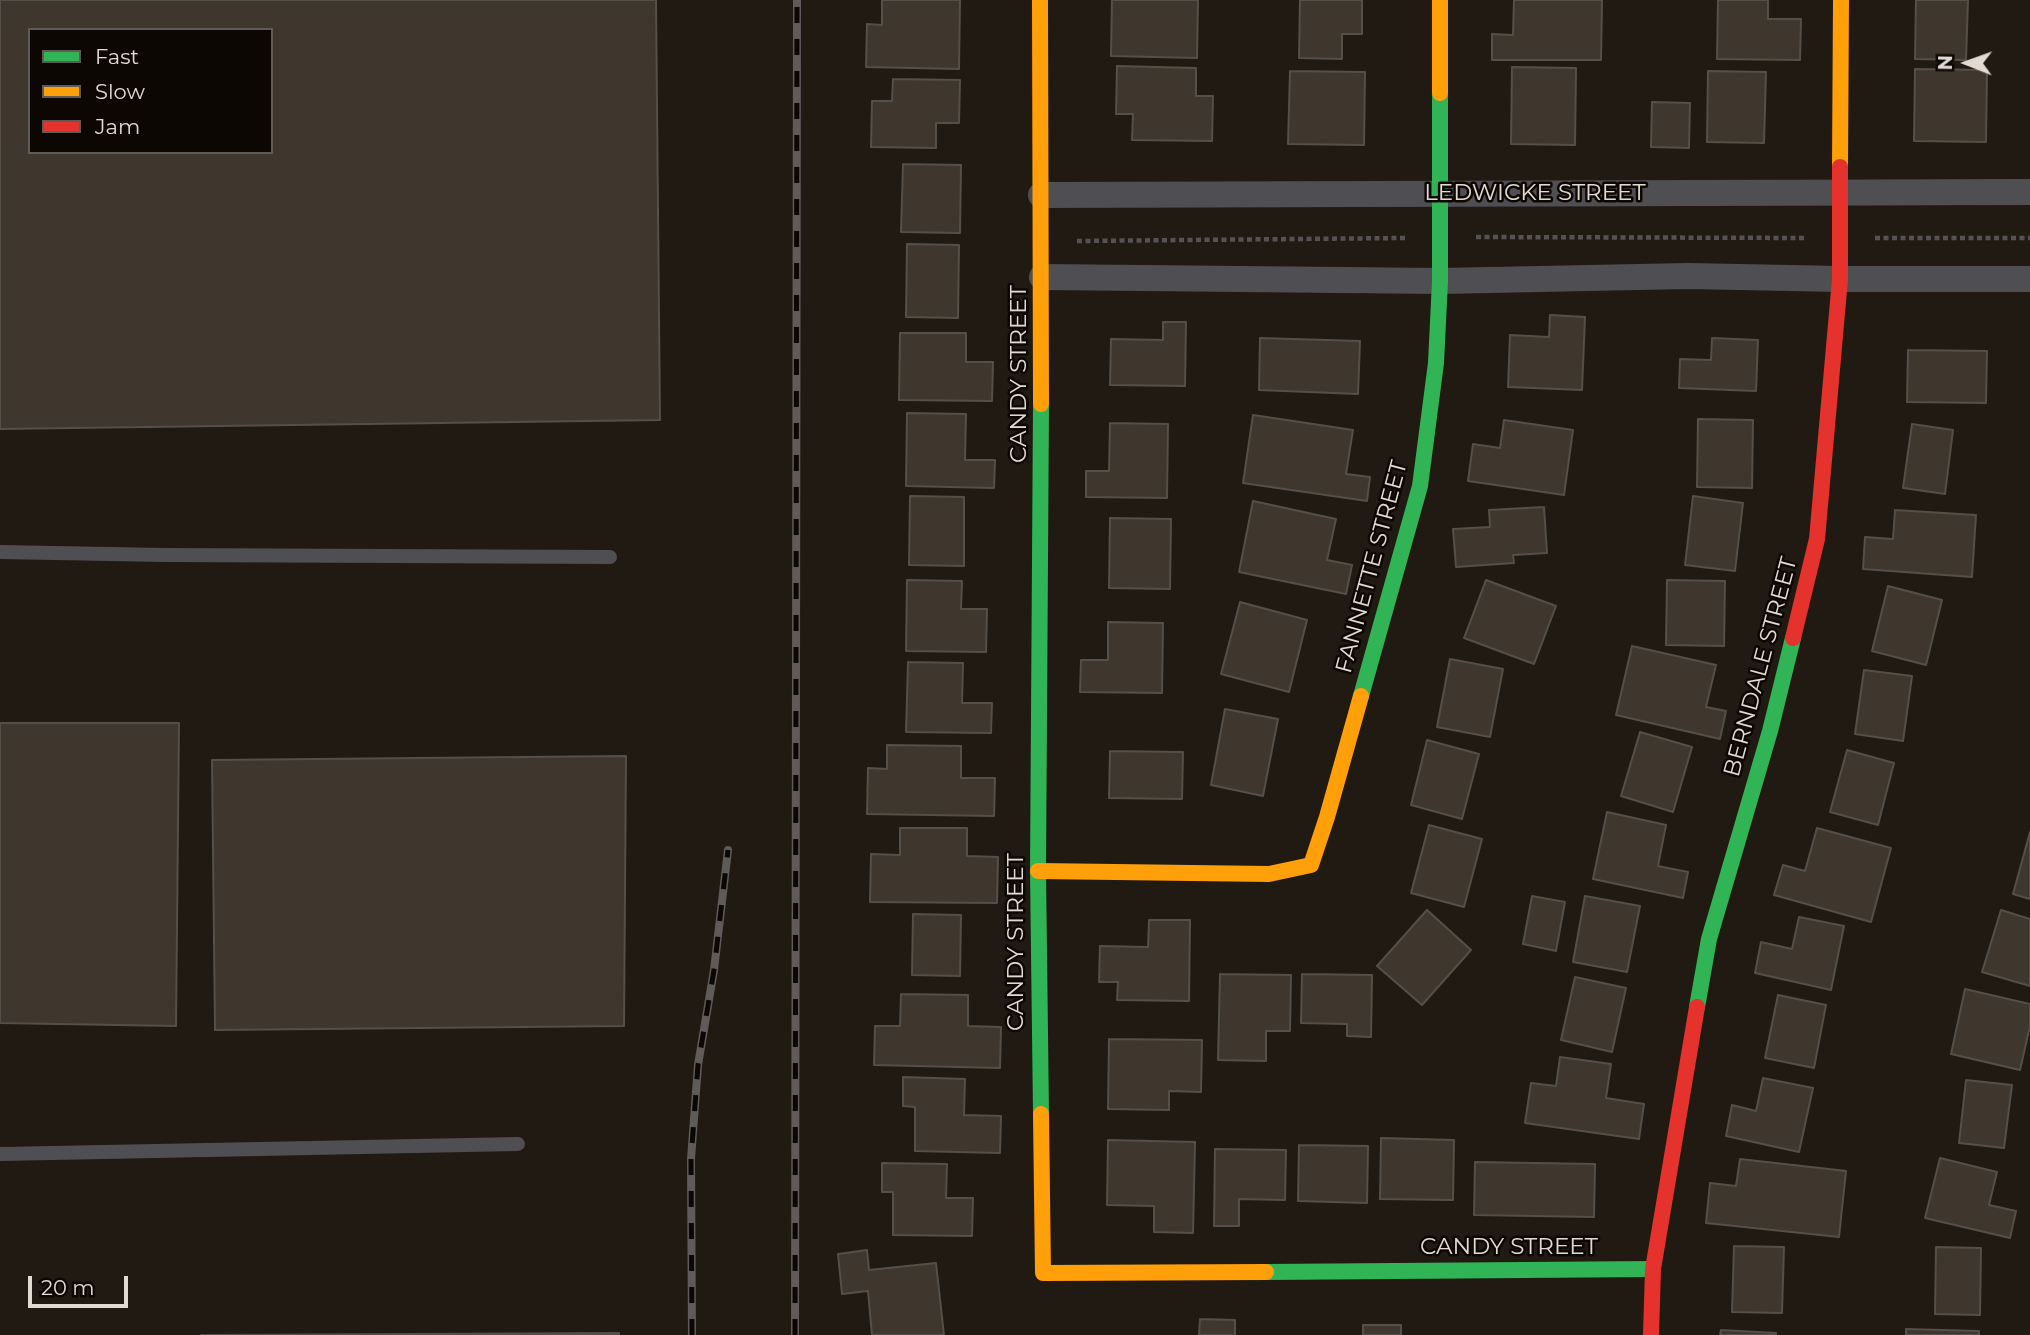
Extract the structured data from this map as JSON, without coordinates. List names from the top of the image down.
{
  "streets": {
    "street": [
      "LEDWICKE STREET",
      "CANDY STREET",
      "FANNETTE STREET",
      "BERNDALE STREET"
    ]
  },
  "crossings": [
    ["LEDWICKE STREET", "CANDY STREET"],
    ["LEDWICKE STREET", "FANNETTE STREET"],
    ["LEDWICKE STREET", "BERNDALE STREET"],
    ["CANDY STREET", "FANNETTE STREET"],
    ["CANDY STREET", "BERNDALE STREET"]
  ],
  "legend": ["Fast", "Slow", "Jam"],
  "scale_bar": "20 m",
  "north": "left"
}
